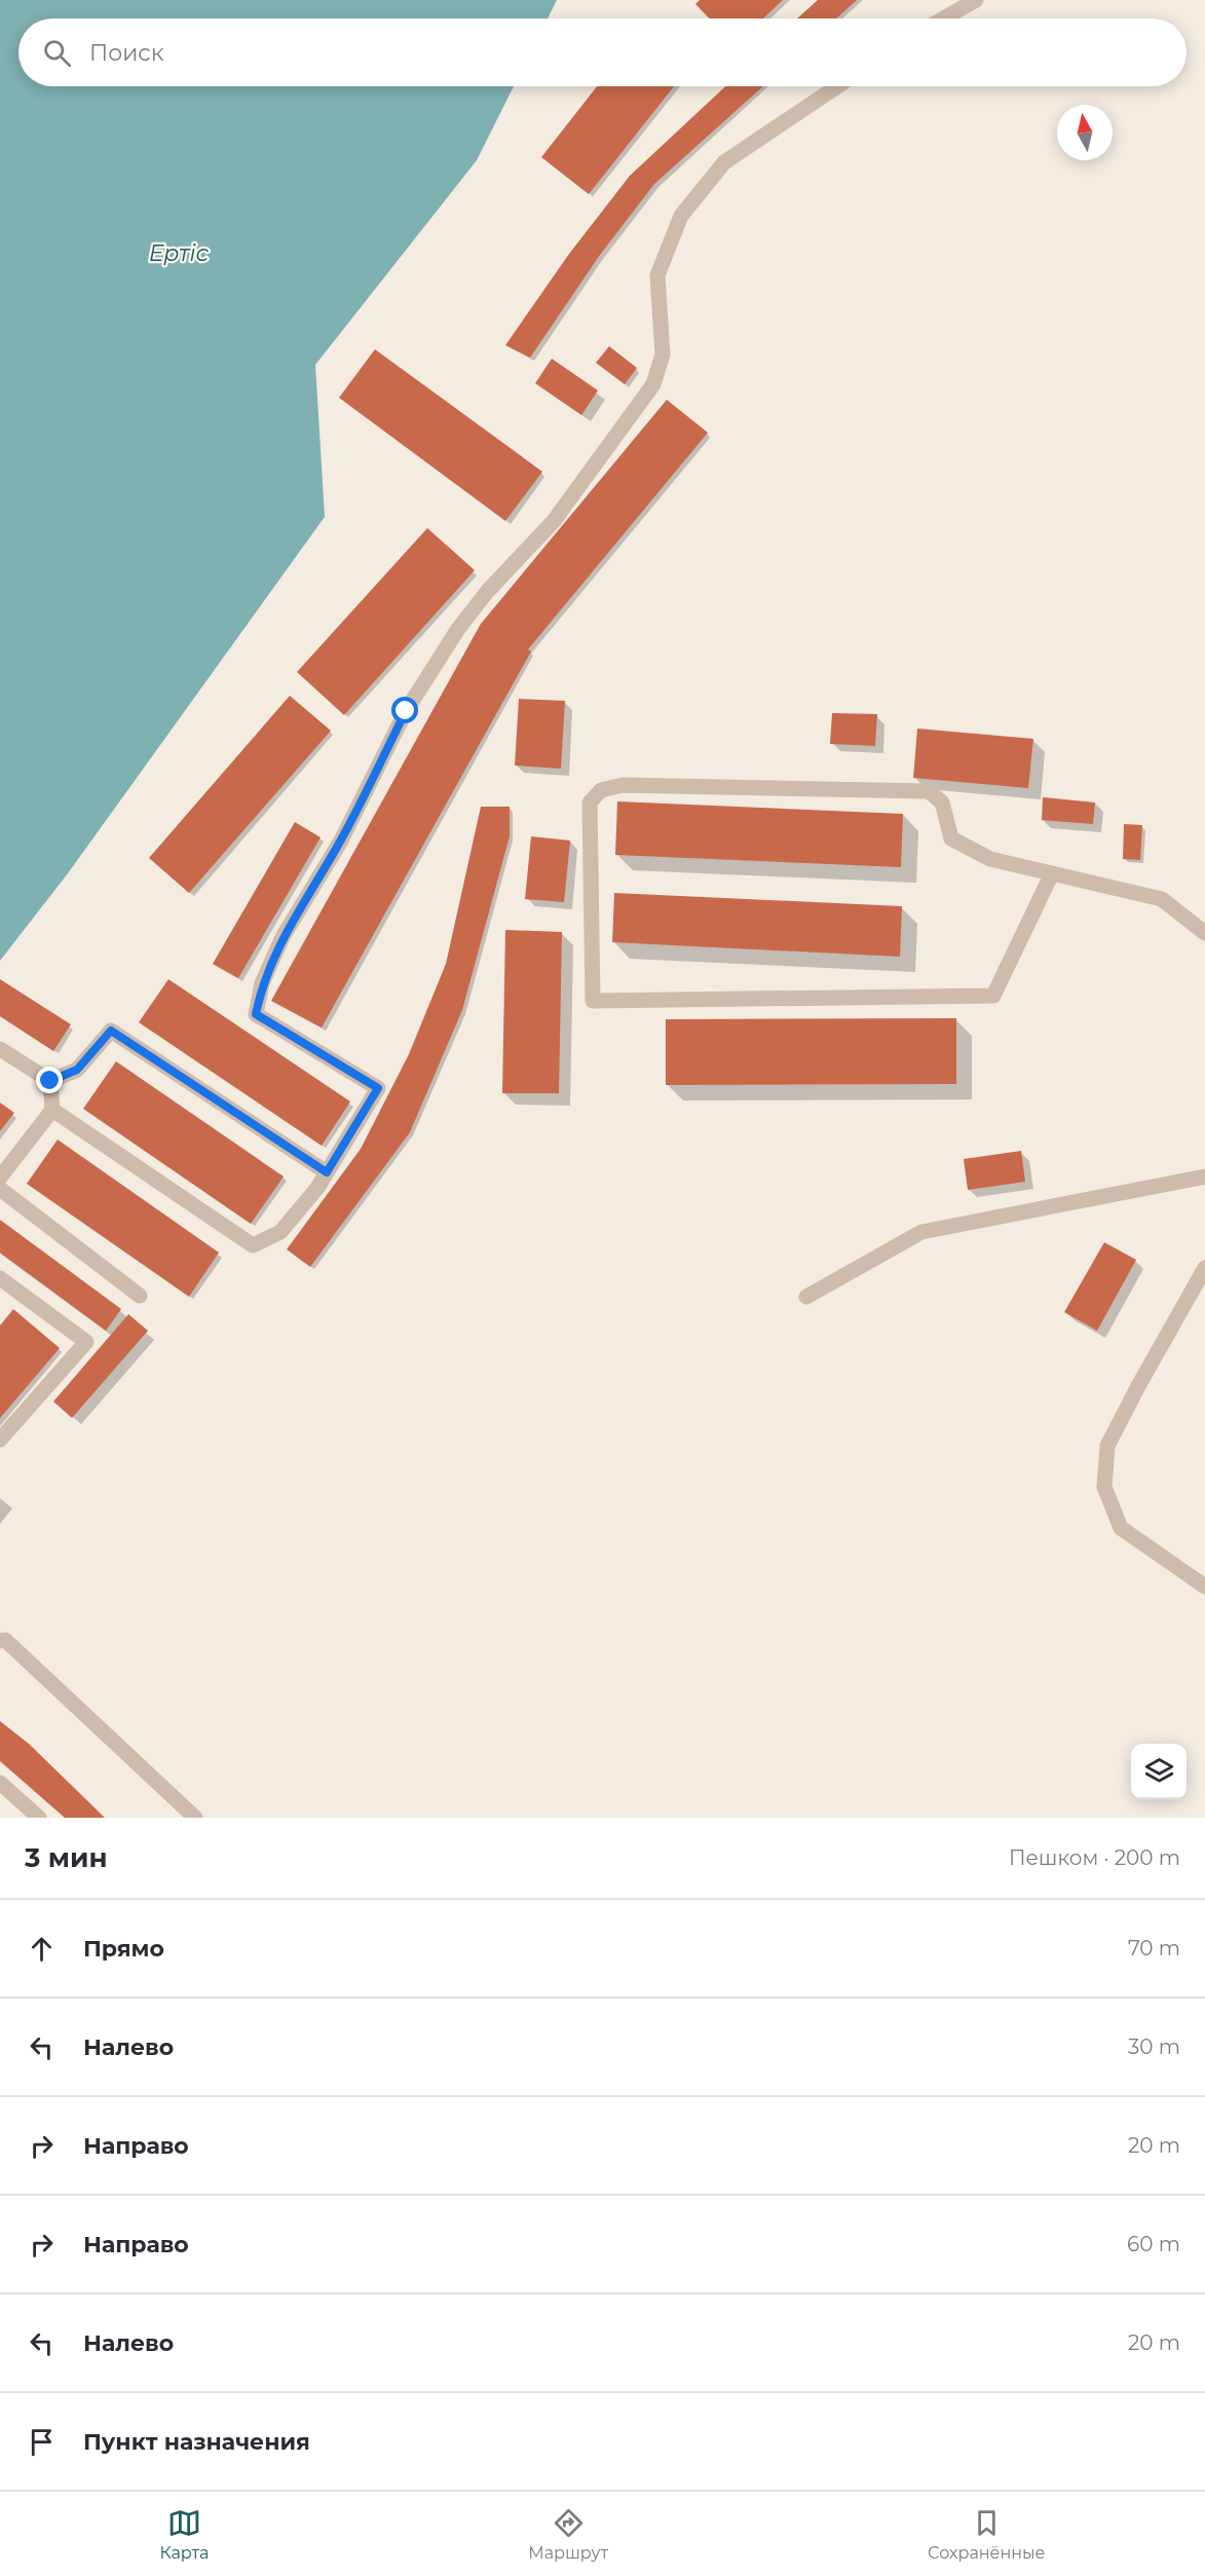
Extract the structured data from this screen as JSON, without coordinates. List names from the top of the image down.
{
  "water": ["Ертіс"],
  "north": "top",
  "page": {
    "search": "Поиск",
    "heading": ["3 мин", "Пешком · 200 m"],
    "list": [
      ["Прямо", "70 m"],
      ["Налево", "30 m"],
      ["Направо", "20 m"],
      ["Направо", "60 m"],
      ["Налево", "20 m"],
      "Пункт назначения"
    ],
    "nav": ["Карта", "Маршрут", "Сохранённые"]
  }
}
